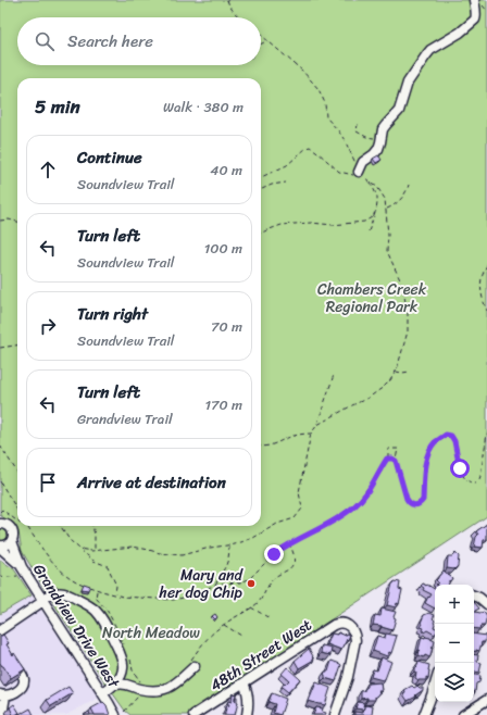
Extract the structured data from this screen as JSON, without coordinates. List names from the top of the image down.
{
  "streets": {
    "street": ["Grandview Drive West", "48th Street West"]
  },
  "parks": ["Chambers Creek Regional Park", "North Meadow"],
  "places": ["Mary and her dog Chip"],
  "page": {
    "search": "Search here",
    "heading": ["5 min", "Walk · 380 m"],
    "list": [
      ["Continue", "Soundview Trail", "40 m"],
      ["Turn left", "Soundview Trail", "100 m"],
      ["Turn right", "Soundview Trail", "70 m"],
      ["Turn left", "Grandview Trail", "170 m"],
      "Arrive at destination"
    ],
    "map_buttons": ["+", "−"]
  }
}
